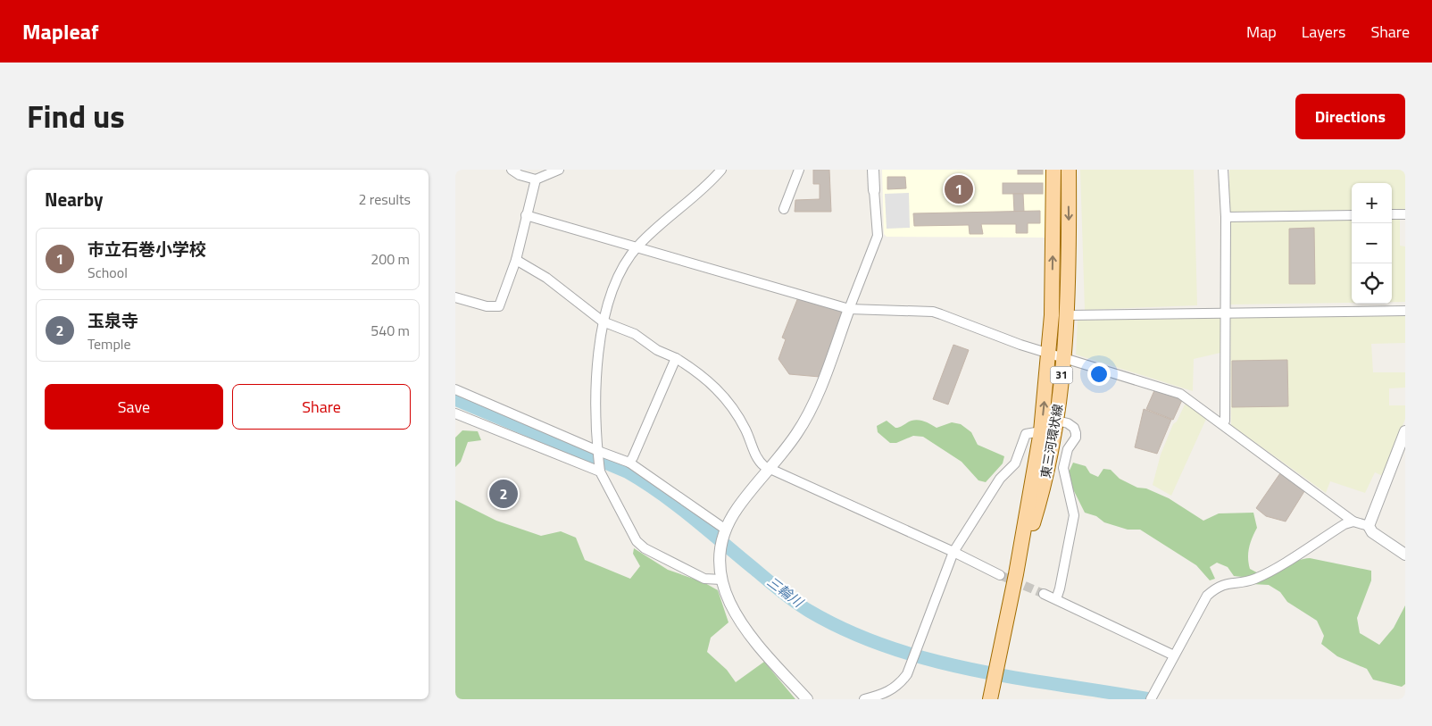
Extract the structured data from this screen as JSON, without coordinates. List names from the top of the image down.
{
  "streets": {
    "main road": ["31", "東三河環状線"]
  },
  "water": ["三輪川"],
  "page": {
    "header": "Mapleaf",
    "nav": ["Map", "Layers", "Share"],
    "title": "Find us",
    "buttons": [
      "Directions",
      ["Save", "Share"]
    ],
    "heading": ["Nearby", "2 results"],
    "pins": ["1", "2"],
    "map_buttons": ["+", "−"],
    "list": [
      {
        "mark": "1",
        "name": "市立石巻小学校",
        "note": "School",
        "value": "200 m"
      },
      {
        "mark": "2",
        "name": "玉泉寺",
        "note": "Temple",
        "value": "540 m"
      }
    ]
  }
}
